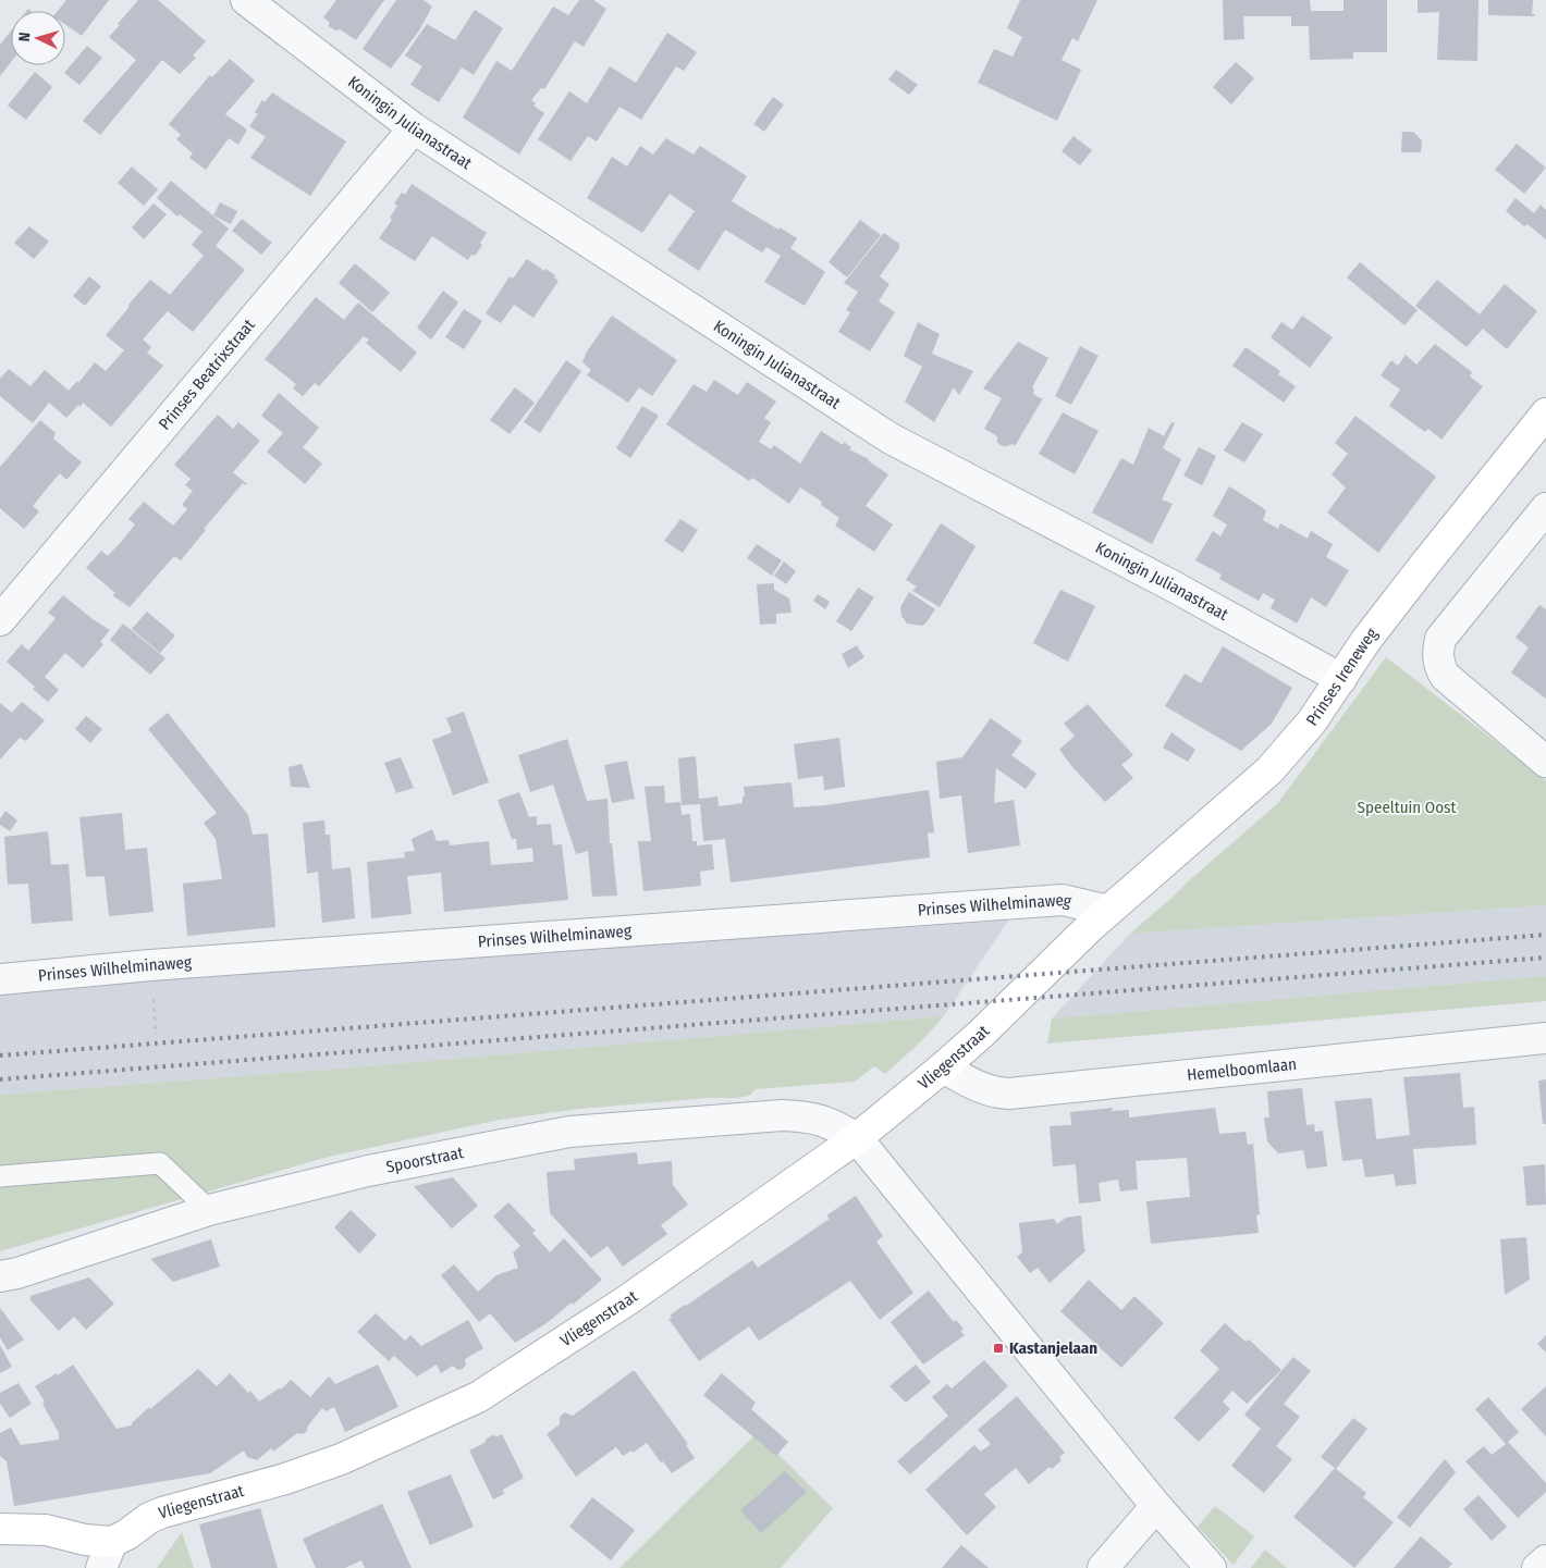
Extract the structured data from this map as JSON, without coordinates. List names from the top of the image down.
{
  "streets": {
    "main road": ["Prinses Ireneweg", "Vliegenstraat"],
    "street": [
      "Koningin Julianastraat",
      "Prinses Beatrixstraat",
      "Prinses Wilhelminaweg",
      "Hemelboomlaan",
      "Spoorstraat"
    ]
  },
  "crossings": [
    ["Koningin Julianastraat", "Prinses Beatrixstraat"],
    ["Koningin Julianastraat", "Prinses Ireneweg"],
    ["Prinses Ireneweg", "Prinses Wilhelminaweg"],
    ["Prinses Ireneweg", "Vliegenstraat"],
    ["Prinses Wilhelminaweg", "Vliegenstraat"],
    ["Vliegenstraat", "Hemelboomlaan"],
    ["Vliegenstraat", "Spoorstraat"]
  ],
  "parks": ["Speeltuin Oost"],
  "places": {
    "transit": ["Kastanjelaan"]
  },
  "north": "left"
}
